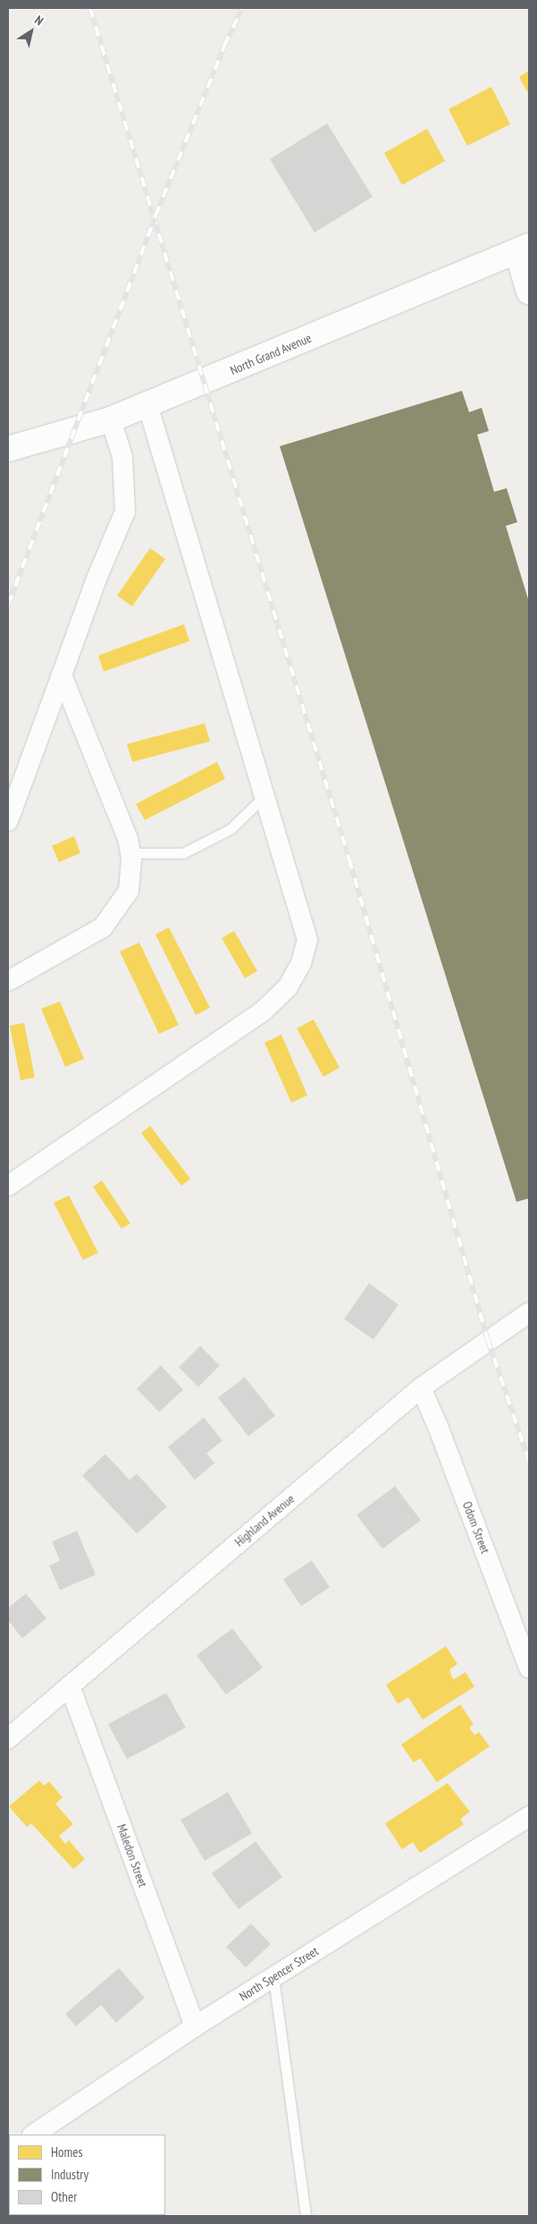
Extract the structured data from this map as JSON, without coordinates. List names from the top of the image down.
{
  "streets": {
    "main road": ["North Grand Avenue"],
    "street": [
      "Highland Avenue",
      "Odom Street",
      "Maledon Street",
      "North Spencer Street"
    ]
  },
  "crossings": [
    ["Highland Avenue", "Odom Street"],
    ["Highland Avenue", "Maledon Street"],
    ["Maledon Street", "North Spencer Street"]
  ],
  "legend": ["Homes", "Industry", "Other"],
  "north": "top right"
}
